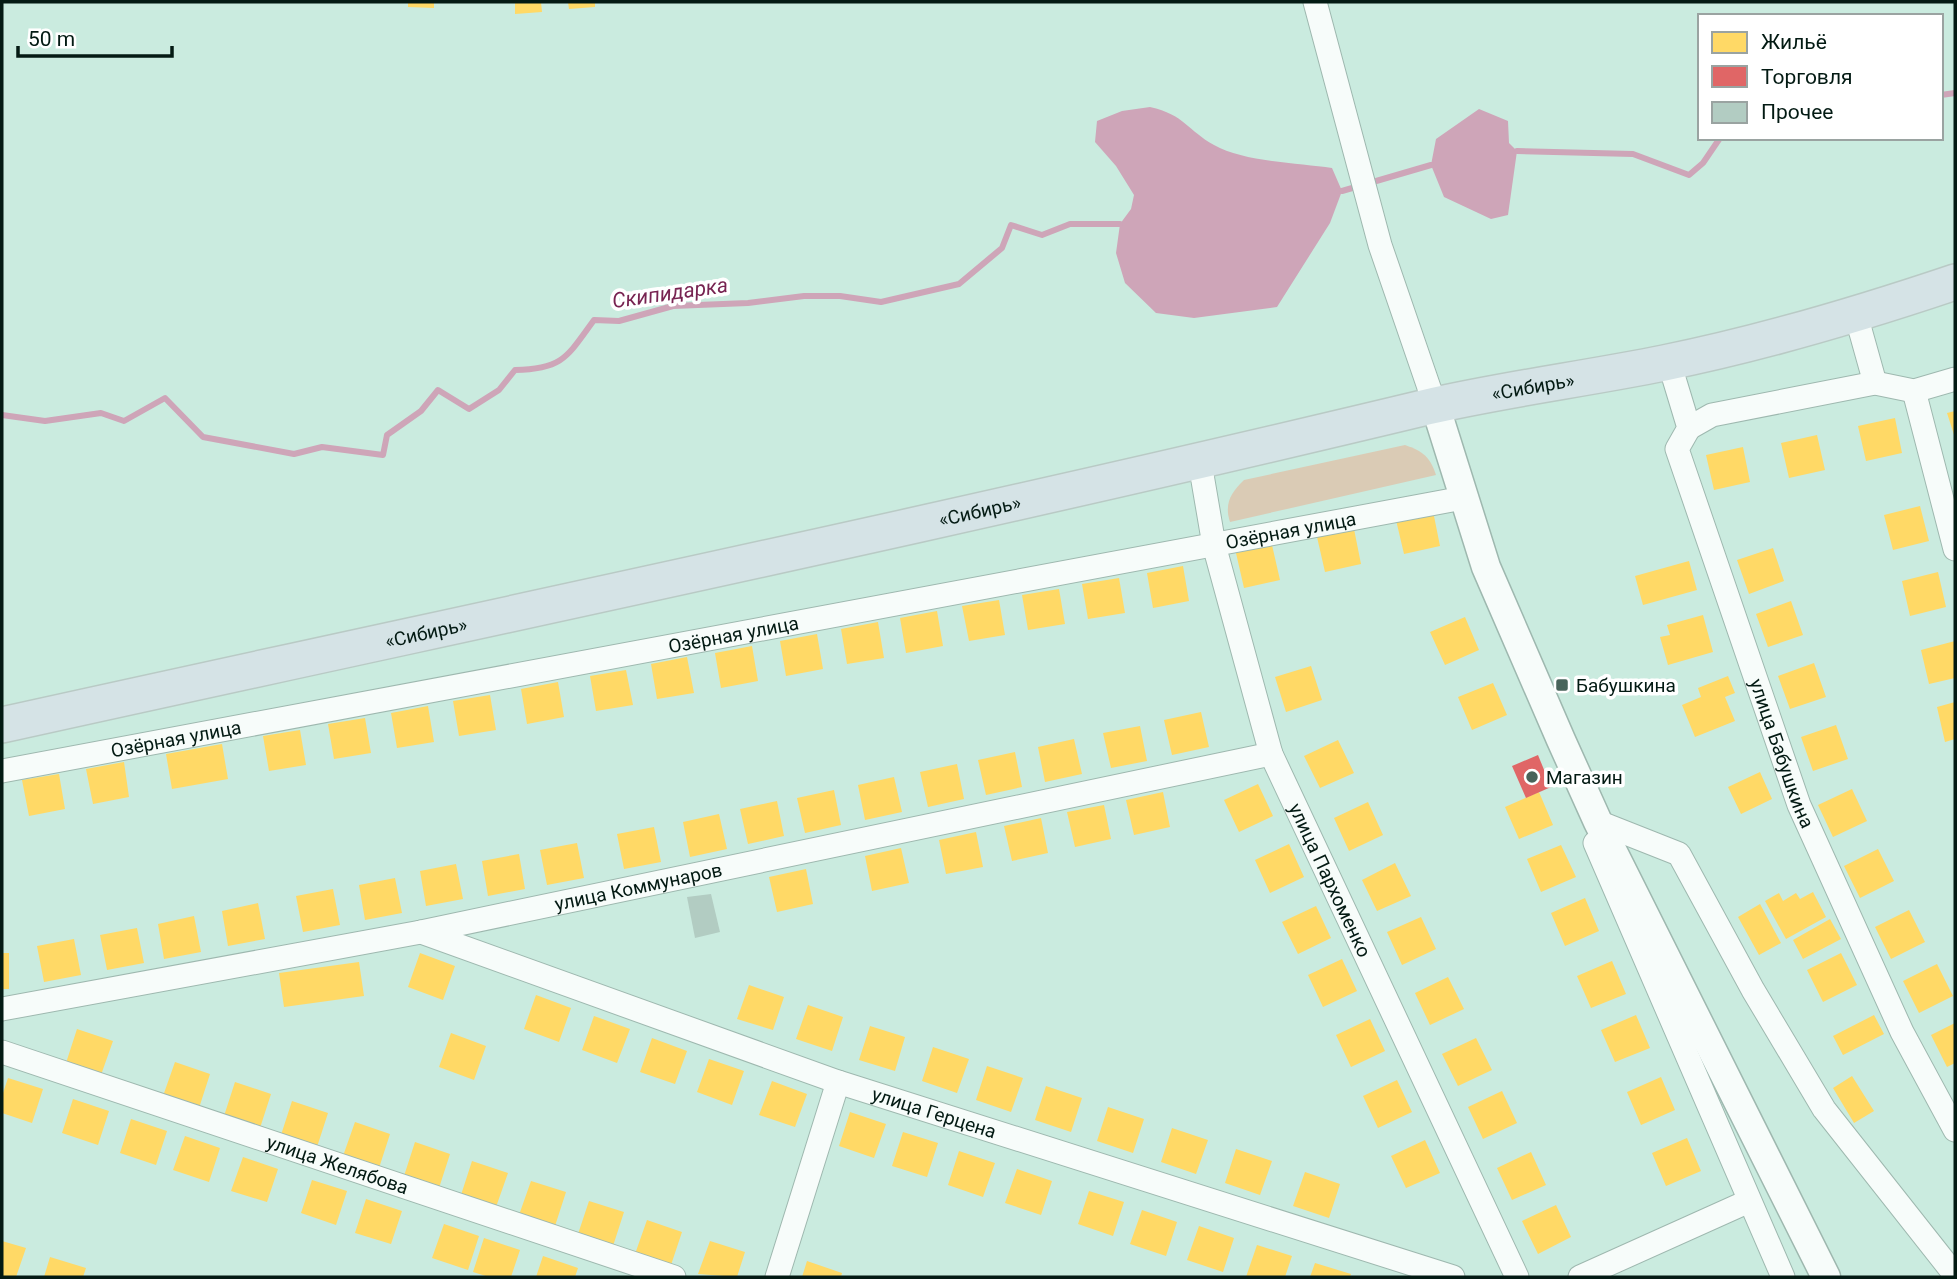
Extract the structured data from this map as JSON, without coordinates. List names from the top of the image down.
{
  "streets": {
    "main road": ["«Сибирь»"],
    "street": [
      "Озёрная улица",
      "улица Бабушкина",
      "улица Пархоменко",
      "улица Коммунаров",
      "улица Герцена",
      "улица Желябова"
    ]
  },
  "crossings": [
    ["«Сибирь»", "улица Пархоменко"],
    ["Озёрная улица", "улица Пархоменко"],
    ["улица Пархоменко", "улица Коммунаров"],
    ["улица Коммунаров", "улица Герцена"]
  ],
  "water": ["Скипидарка"],
  "places": {
    "transit": ["Бабушкина"],
    "other": ["Магазин"]
  },
  "legend": ["Жильё", "Торговля", "Прочее"],
  "scale_bar": "50 m"
}
